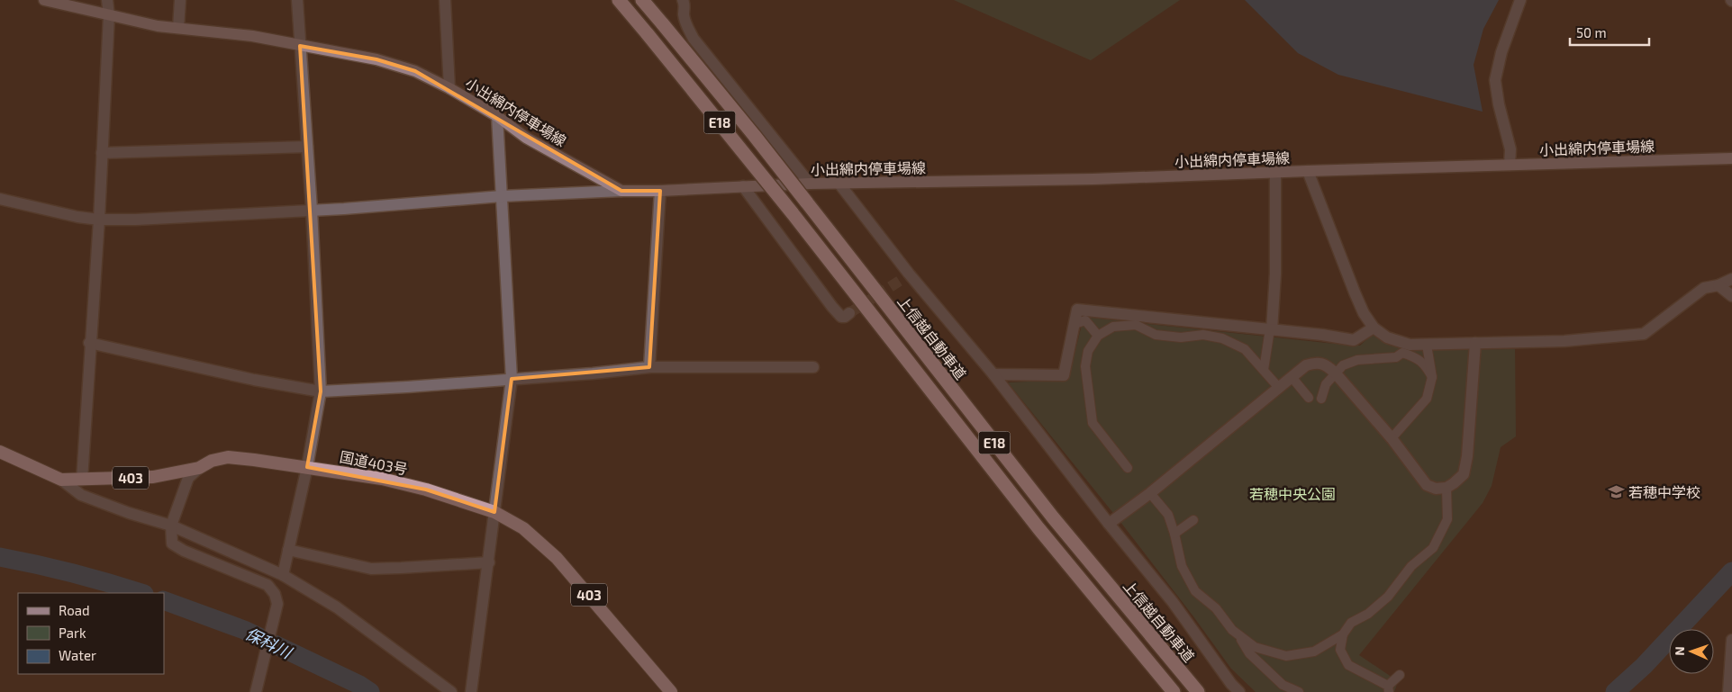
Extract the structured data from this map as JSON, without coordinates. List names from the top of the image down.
{
  "streets": {
    "highway": [
      "E18",
      "上信越自動車道",
      "国道403号",
      "403"
    ],
    "main road": ["小出綿内停車場線"]
  },
  "water": ["保科川"],
  "parks": ["若穂中央公園"],
  "places": {
    "school or university": ["若穂中学校"]
  },
  "legend": ["Road", "Park", "Water"],
  "scale_bar": "50 m",
  "north": "left"
}
